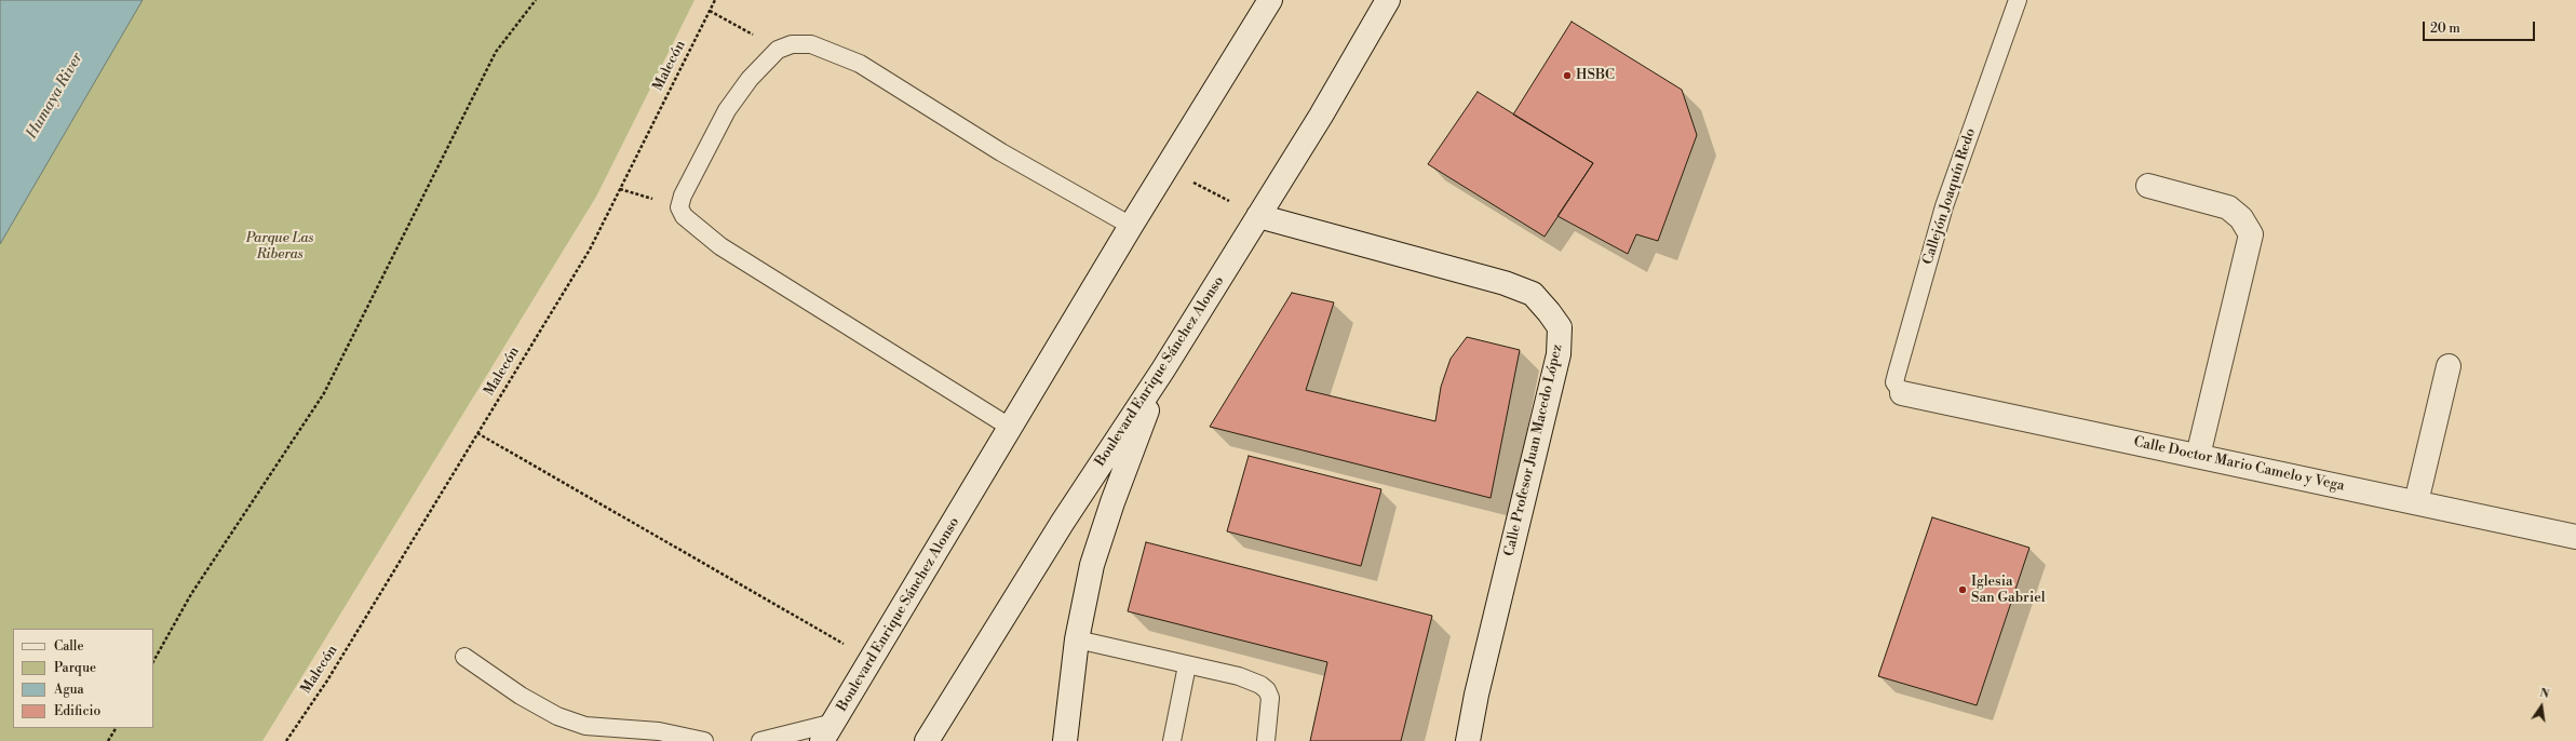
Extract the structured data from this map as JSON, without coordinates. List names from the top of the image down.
{
  "streets": {
    "main road": ["Boulevard Enrique Sánchez Alonso", "Calle Profesor Juan Macedo López", "Calle Doctor Mario Camelo y Vega"],
    "lane": ["Callejón Joaquín Redo"],
    "path": ["Malecón"]
  },
  "crossings": [
    ["Callejón Joaquín Redo", "Calle Doctor Mario Camelo y Vega"],
    ["Boulevard Enrique Sánchez Alonso", "Calle Profesor Juan Macedo López"]
  ],
  "water": ["Humaya River"],
  "parks": ["Parque Las Riberas"],
  "places": ["HSBC", "Iglesia San Gabriel"],
  "legend": [
    "Calle",
    "Parque",
    "Agua",
    "Edificio"
  ],
  "scale_bar": "20 m",
  "north": "top"
}
